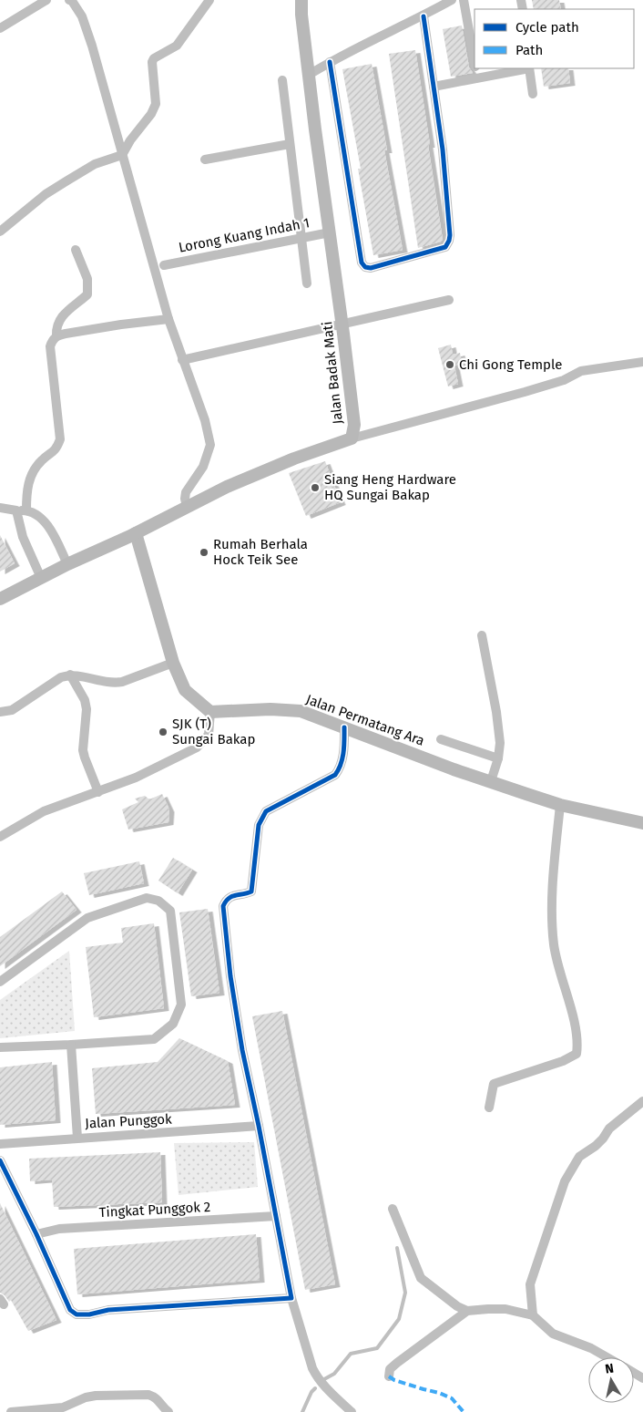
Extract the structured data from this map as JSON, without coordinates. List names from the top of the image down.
{
  "streets": {
    "main road": ["Jalan Badak Mati", "Jalan Permatang Ara"],
    "street": ["Lorong Kuang Indah 1", "Jalan Punggok", "Tingkat Punggok 2"]
  },
  "crossings": [
    ["Lorong Kuang Indah 1", "Jalan Badak Mati"]
  ],
  "places": [
    "Chi Gong Temple",
    "Siang Heng Hardware HQ Sungai Bakap",
    "Rumah Berhala Hock Teik See",
    "SJK (T) Sungai Bakap"
  ],
  "legend": ["Cycle path", "Path"],
  "north": "top"
}
